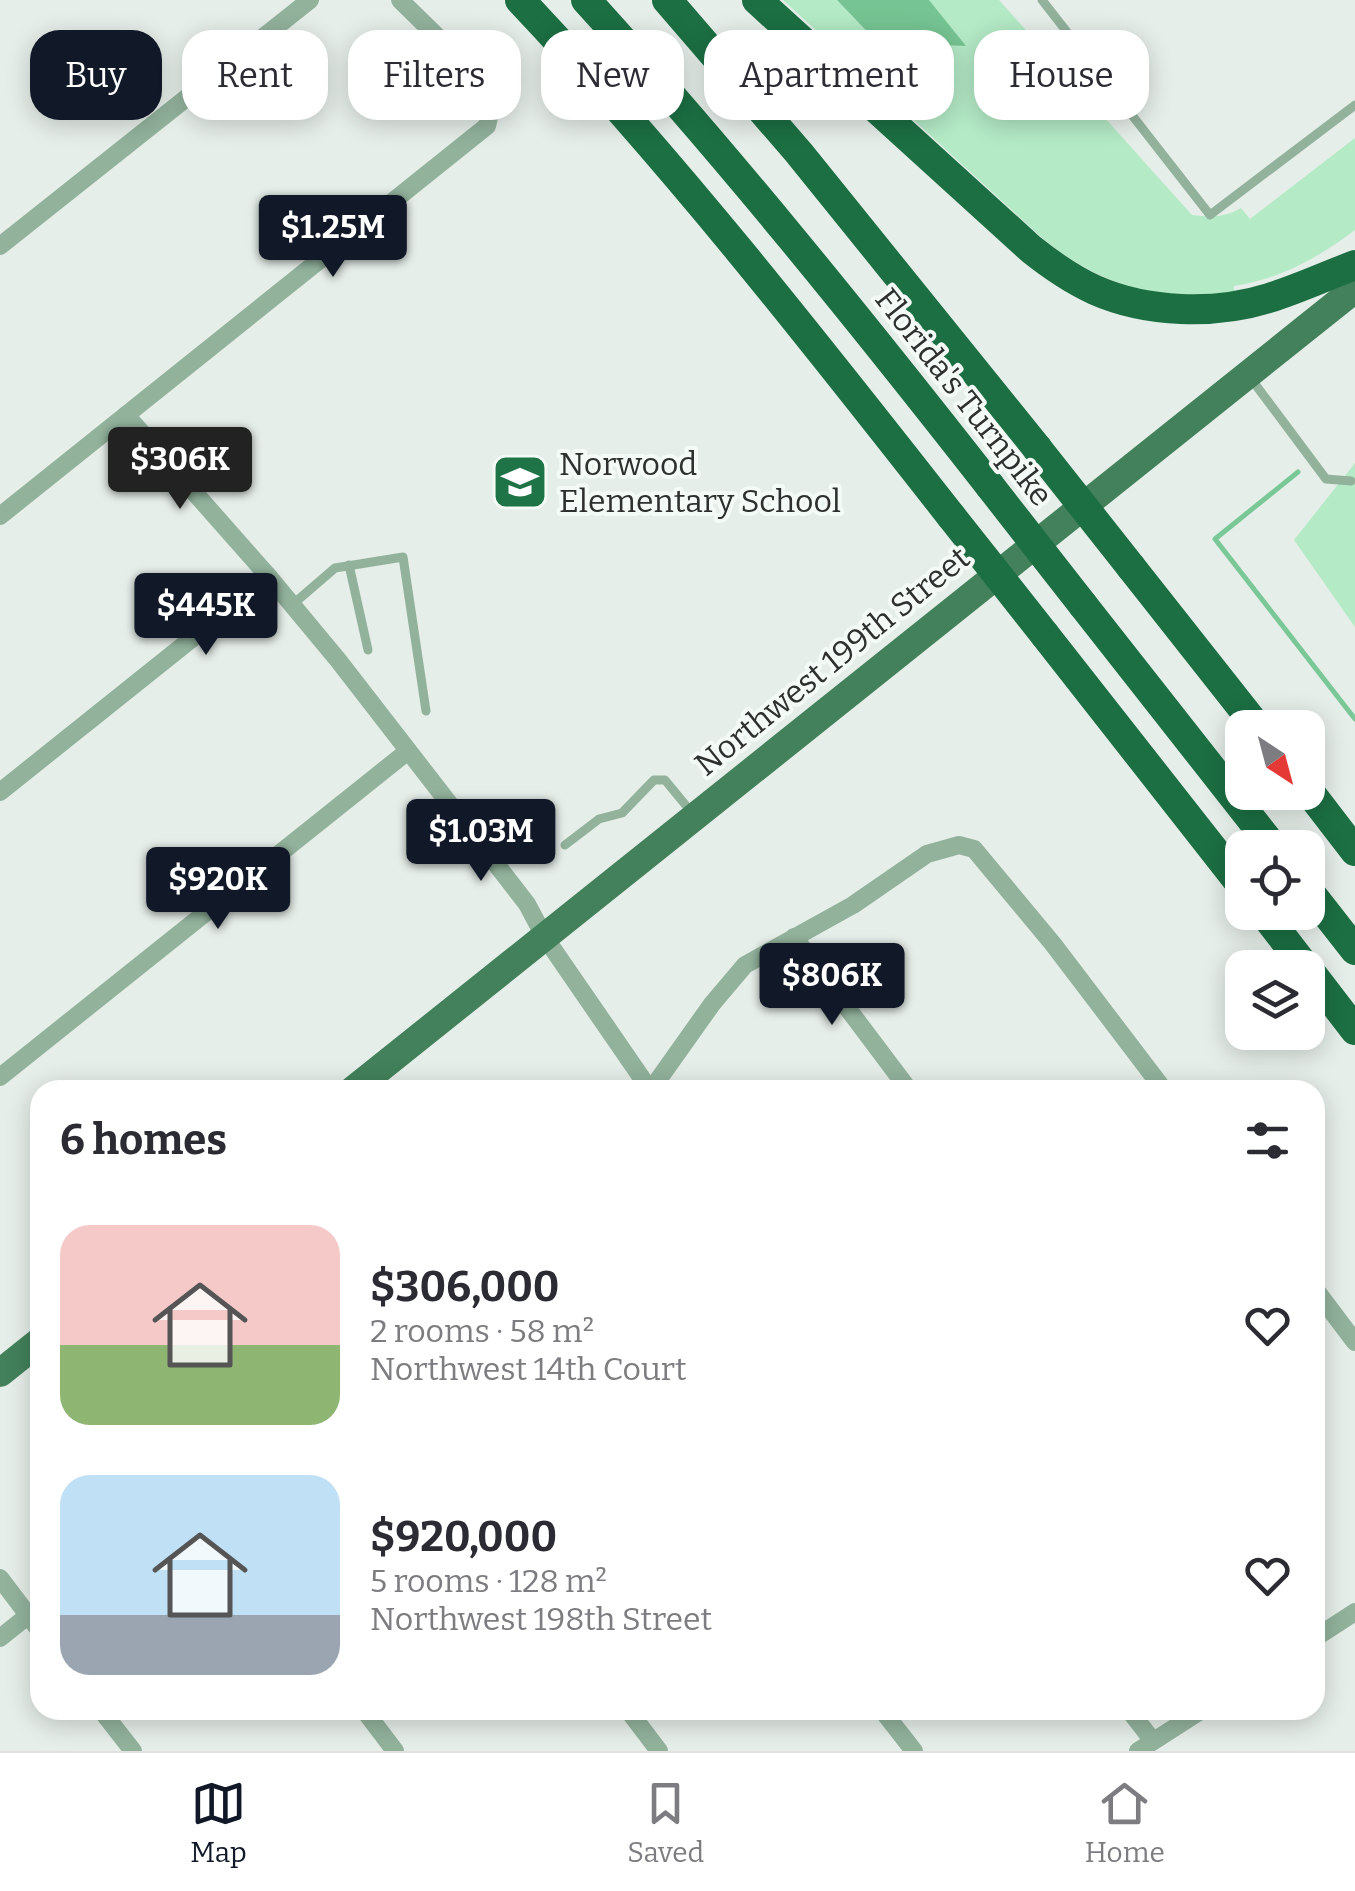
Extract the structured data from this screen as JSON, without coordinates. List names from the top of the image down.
{
  "streets": {
    "highway": ["Florida's Turnpike"],
    "main road": ["Northwest 199th Street"]
  },
  "places": {
    "school or university": ["Norwood Elementary School"]
  },
  "north": "bottom right",
  "page": {
    "chip": [
      "Buy",
      "Rent",
      "Filters",
      "New",
      "Apartment",
      "House"
    ],
    "price": [
      "$1.25M",
      "$306K",
      "$445K",
      "$1.03M",
      "$920K",
      "$806K"
    ],
    "heading": "6 homes",
    "list": [
      {
        "name": "$306,000",
        "note": "2 rooms · 58 m² · Northwest 14th Court"
      },
      {
        "name": "$920,000",
        "note": "5 rooms · 128 m² · Northwest 198th Street"
      }
    ],
    "tabs": ["Map", "Saved", "Home"]
  }
}
